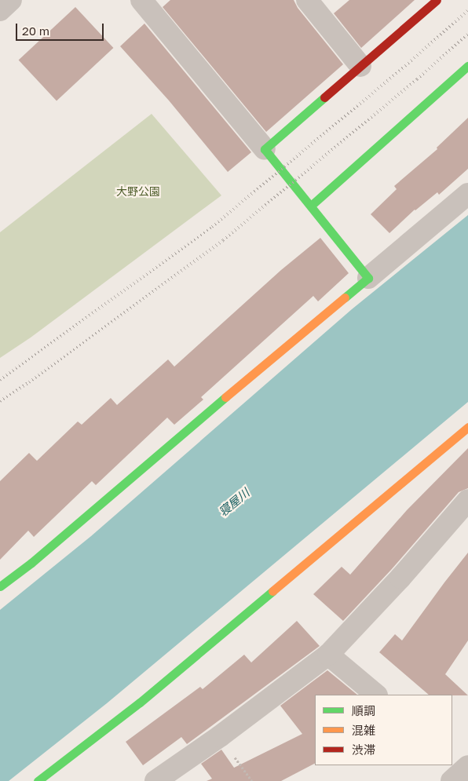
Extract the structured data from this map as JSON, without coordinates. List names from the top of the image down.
{
  "water": ["寝屋川"],
  "parks": ["大野公園"],
  "legend": ["順調", "混雑", "渋滞"],
  "scale_bar": "20 m"
}
